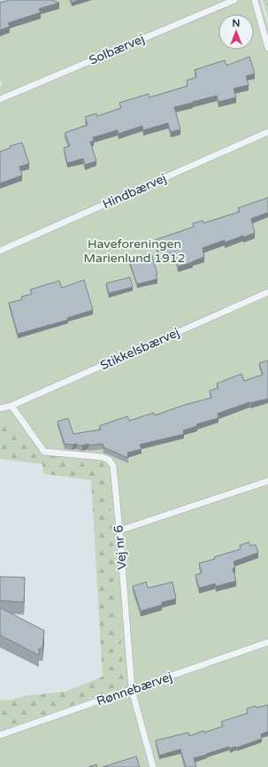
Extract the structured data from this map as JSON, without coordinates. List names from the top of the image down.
{
  "streets": {
    "lane": [
      "Solbærvej",
      "Hindbærvej",
      "Stikkelsbærvej",
      "Vej nr 6",
      "Rønnebærvej"
    ]
  },
  "crossings": [
    ["Stikkelsbærvej", "Vej nr 6"],
    ["Vej nr 6", "Rønnebærvej"]
  ],
  "parks": ["Haveforeningen Marienlund 1912"],
  "north": "top"
}
